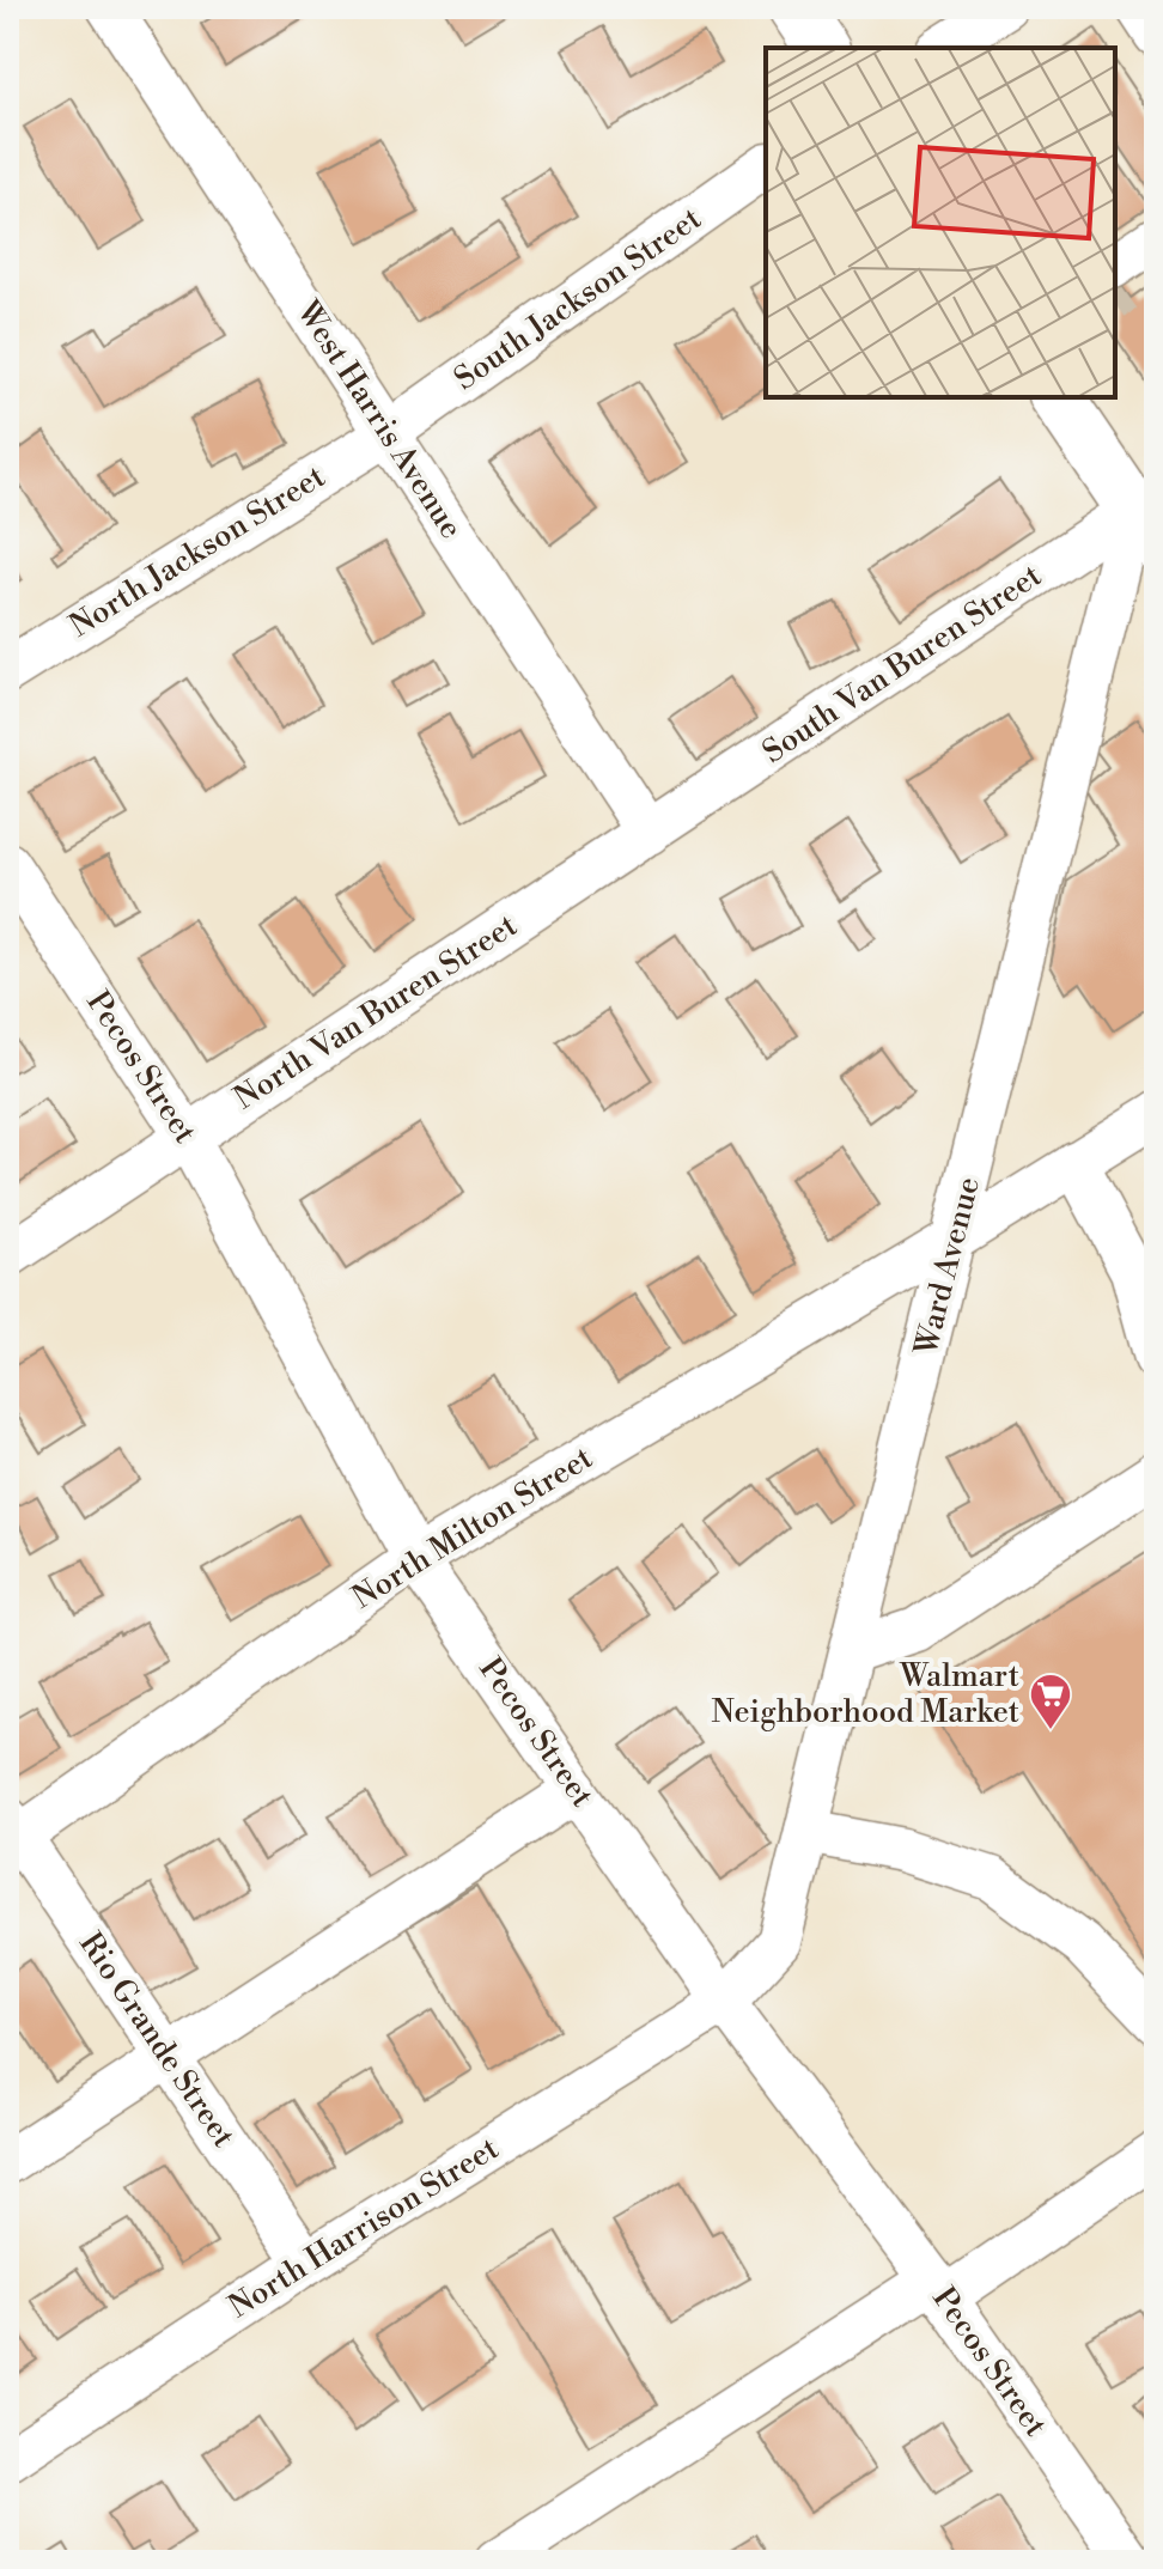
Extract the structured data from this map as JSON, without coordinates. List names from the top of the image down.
{
  "streets": {
    "street": [
      "South Jackson Street",
      "West Harris Avenue",
      "North Jackson Street",
      "South Van Buren Street",
      "North Van Buren Street",
      "Pecos Street",
      "Ward Avenue",
      "North Milton Street",
      "Rio Grande Street",
      "North Harrison Street"
    ]
  },
  "crossings": [
    ["South Jackson Street", "West Harris Avenue"],
    ["South Jackson Street", "North Jackson Street"],
    ["West Harris Avenue", "North Jackson Street"],
    ["West Harris Avenue", "South Van Buren Street"],
    ["West Harris Avenue", "North Van Buren Street"],
    ["South Van Buren Street", "North Van Buren Street"],
    ["South Van Buren Street", "Ward Avenue"],
    ["North Van Buren Street", "Pecos Street"],
    ["Pecos Street", "Ward Avenue"],
    ["Pecos Street", "North Milton Street"],
    ["Pecos Street", "North Harrison Street"],
    ["Ward Avenue", "North Milton Street"],
    ["Ward Avenue", "North Harrison Street"],
    ["North Milton Street", "Rio Grande Street"],
    ["Rio Grande Street", "North Harrison Street"]
  ],
  "places": {
    "supermarket": ["Walmart Neighborhood Market"]
  }
}
